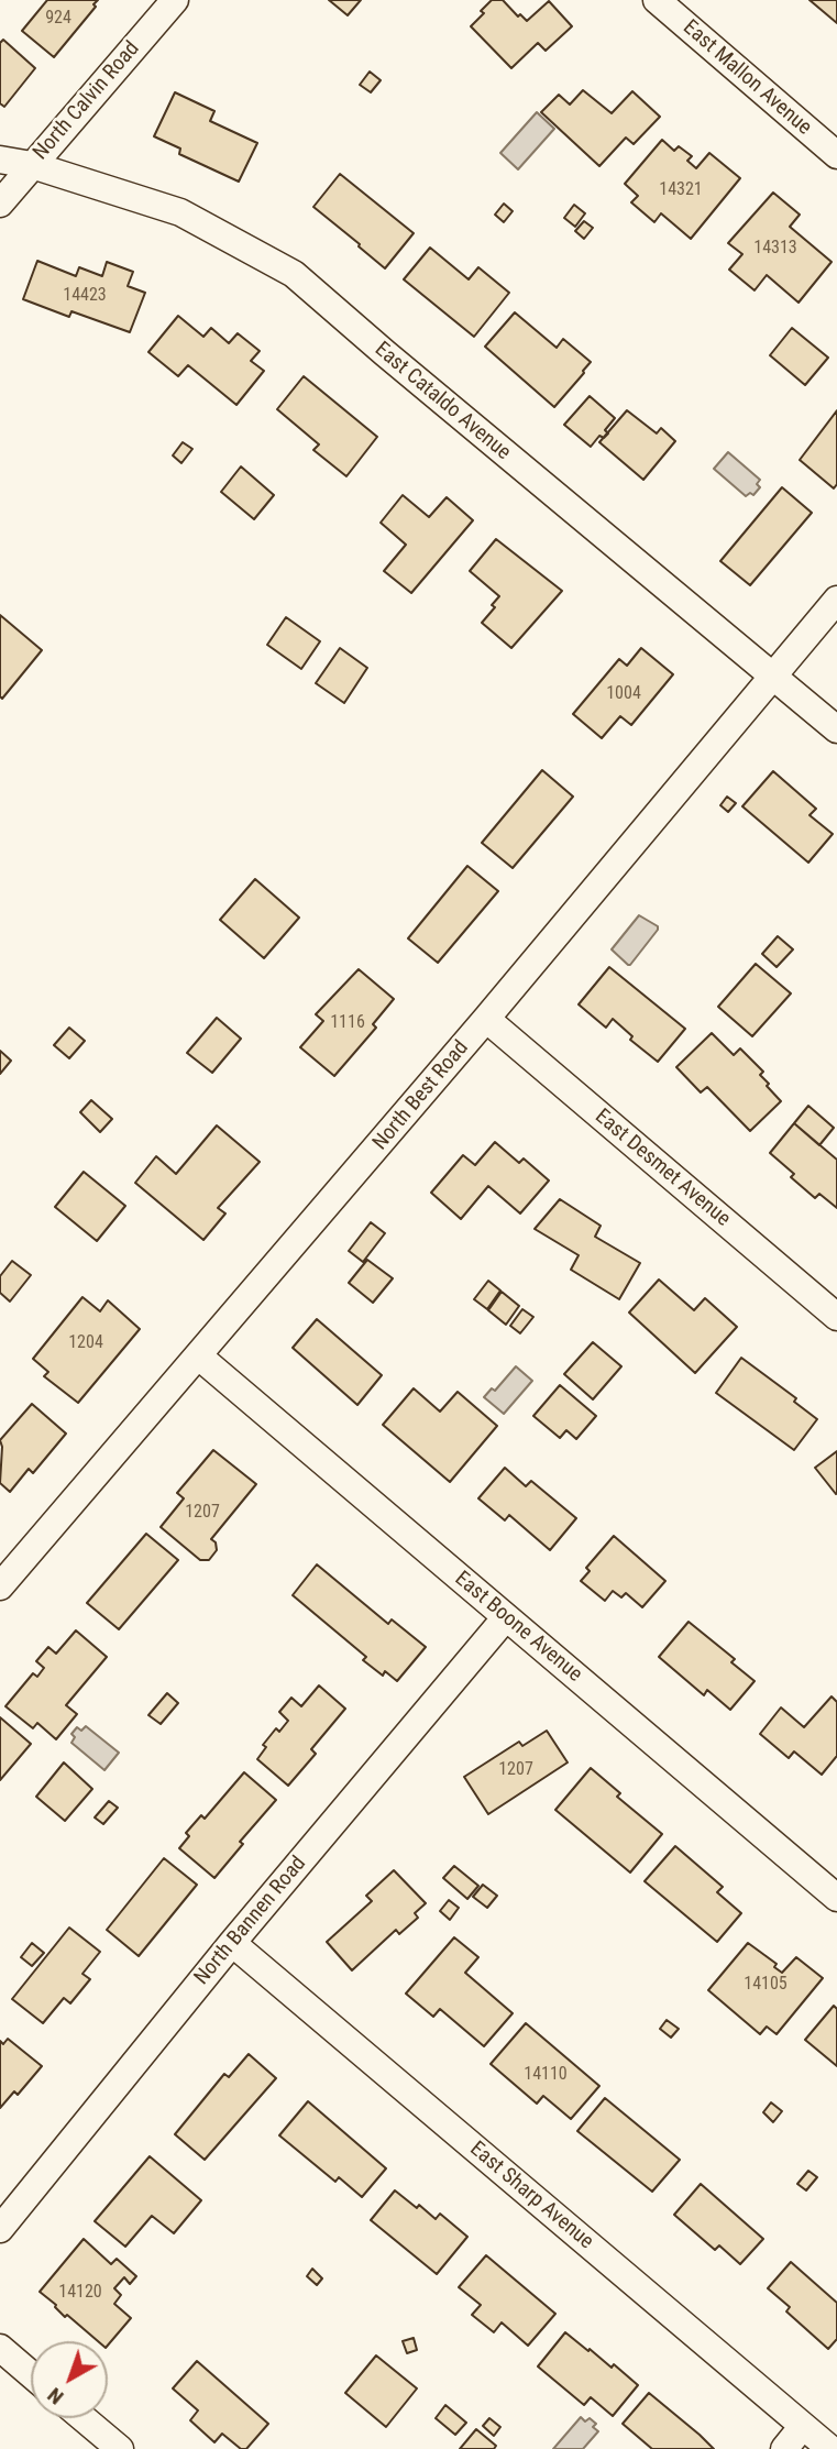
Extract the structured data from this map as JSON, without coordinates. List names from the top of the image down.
{
  "streets": {
    "street": [
      "East Mallon Avenue",
      "North Calvin Road",
      "East Cataldo Avenue",
      "North Best Road",
      "East Desmet Avenue",
      "East Boone Avenue",
      "North Bannen Road",
      "East Sharp Avenue"
    ]
  },
  "crossings": [
    ["North Calvin Road", "East Cataldo Avenue"],
    ["East Cataldo Avenue", "North Best Road"],
    ["North Best Road", "East Desmet Avenue"],
    ["North Best Road", "East Boone Avenue"],
    ["East Boone Avenue", "North Bannen Road"],
    ["North Bannen Road", "East Sharp Avenue"]
  ],
  "house_numbers": [
    "924",
    "14321",
    "14313",
    "14423",
    "1004",
    "1116",
    "1204",
    "1207",
    "1207",
    "14105",
    "14110",
    "14120"
  ],
  "north": "bottom left"
}
